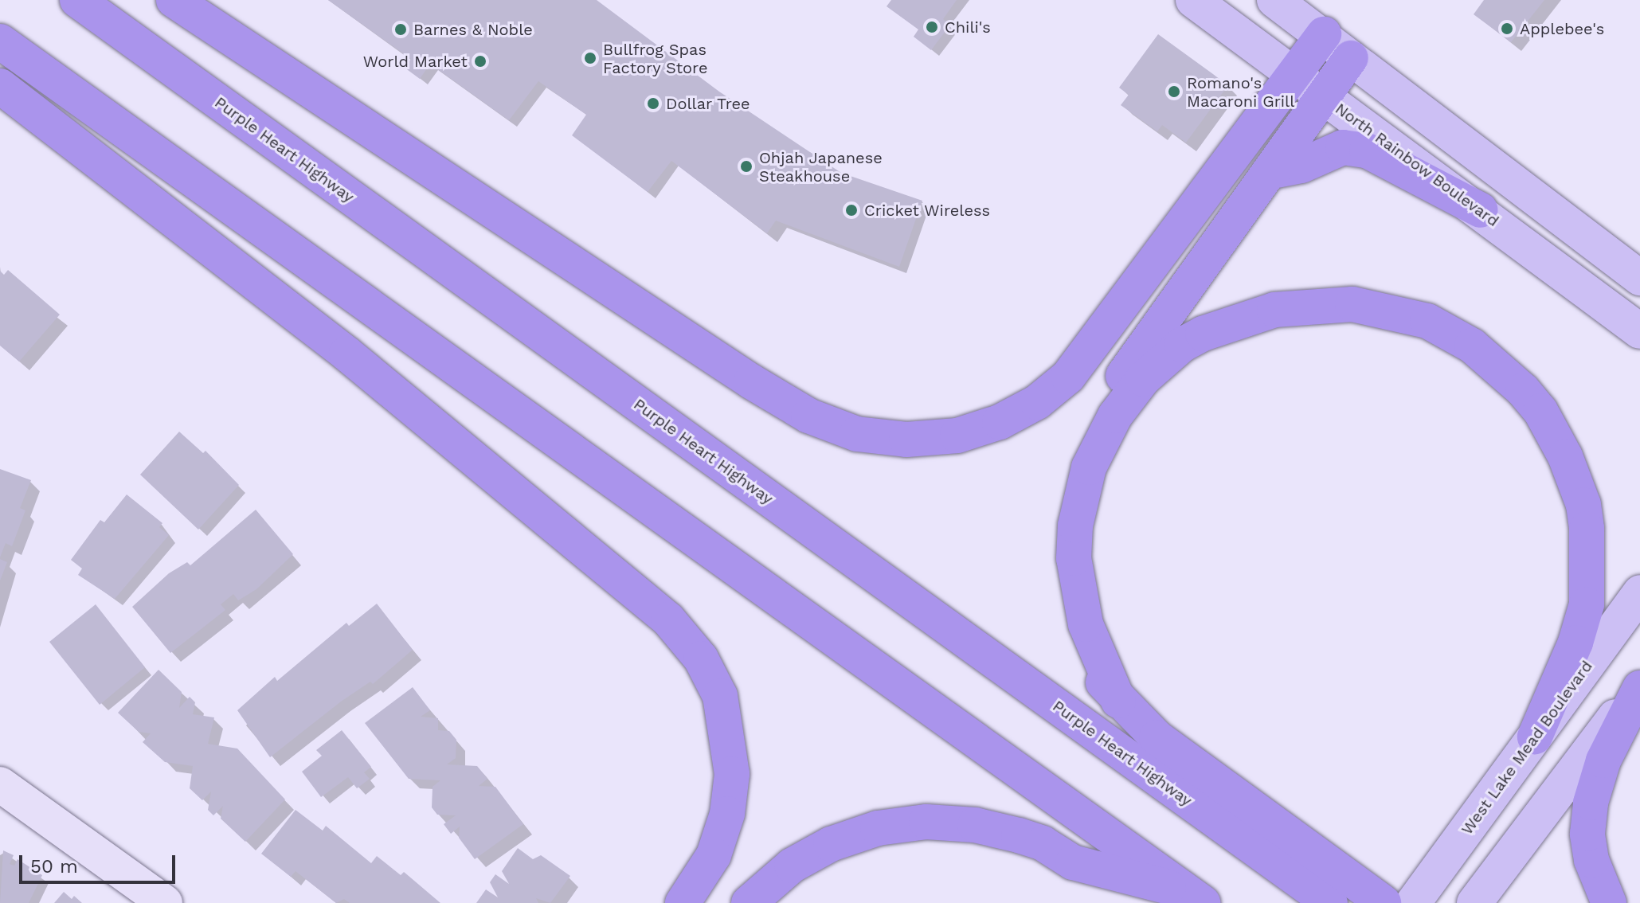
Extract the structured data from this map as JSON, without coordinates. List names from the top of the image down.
{
  "streets": {
    "highway": ["Purple Heart Highway"],
    "main road": ["North Rainbow Boulevard", "West Lake Mead Boulevard"]
  },
  "places": [
    "Chili's",
    "Applebee's",
    "Barnes & Noble",
    "Bullfrog Spas Factory Store",
    "World Market",
    "Romano's Macaroni Grill",
    "Dollar Tree",
    "Ohjah Japanese Steakhouse",
    "Cricket Wireless"
  ],
  "scale_bar": "50 m"
}
